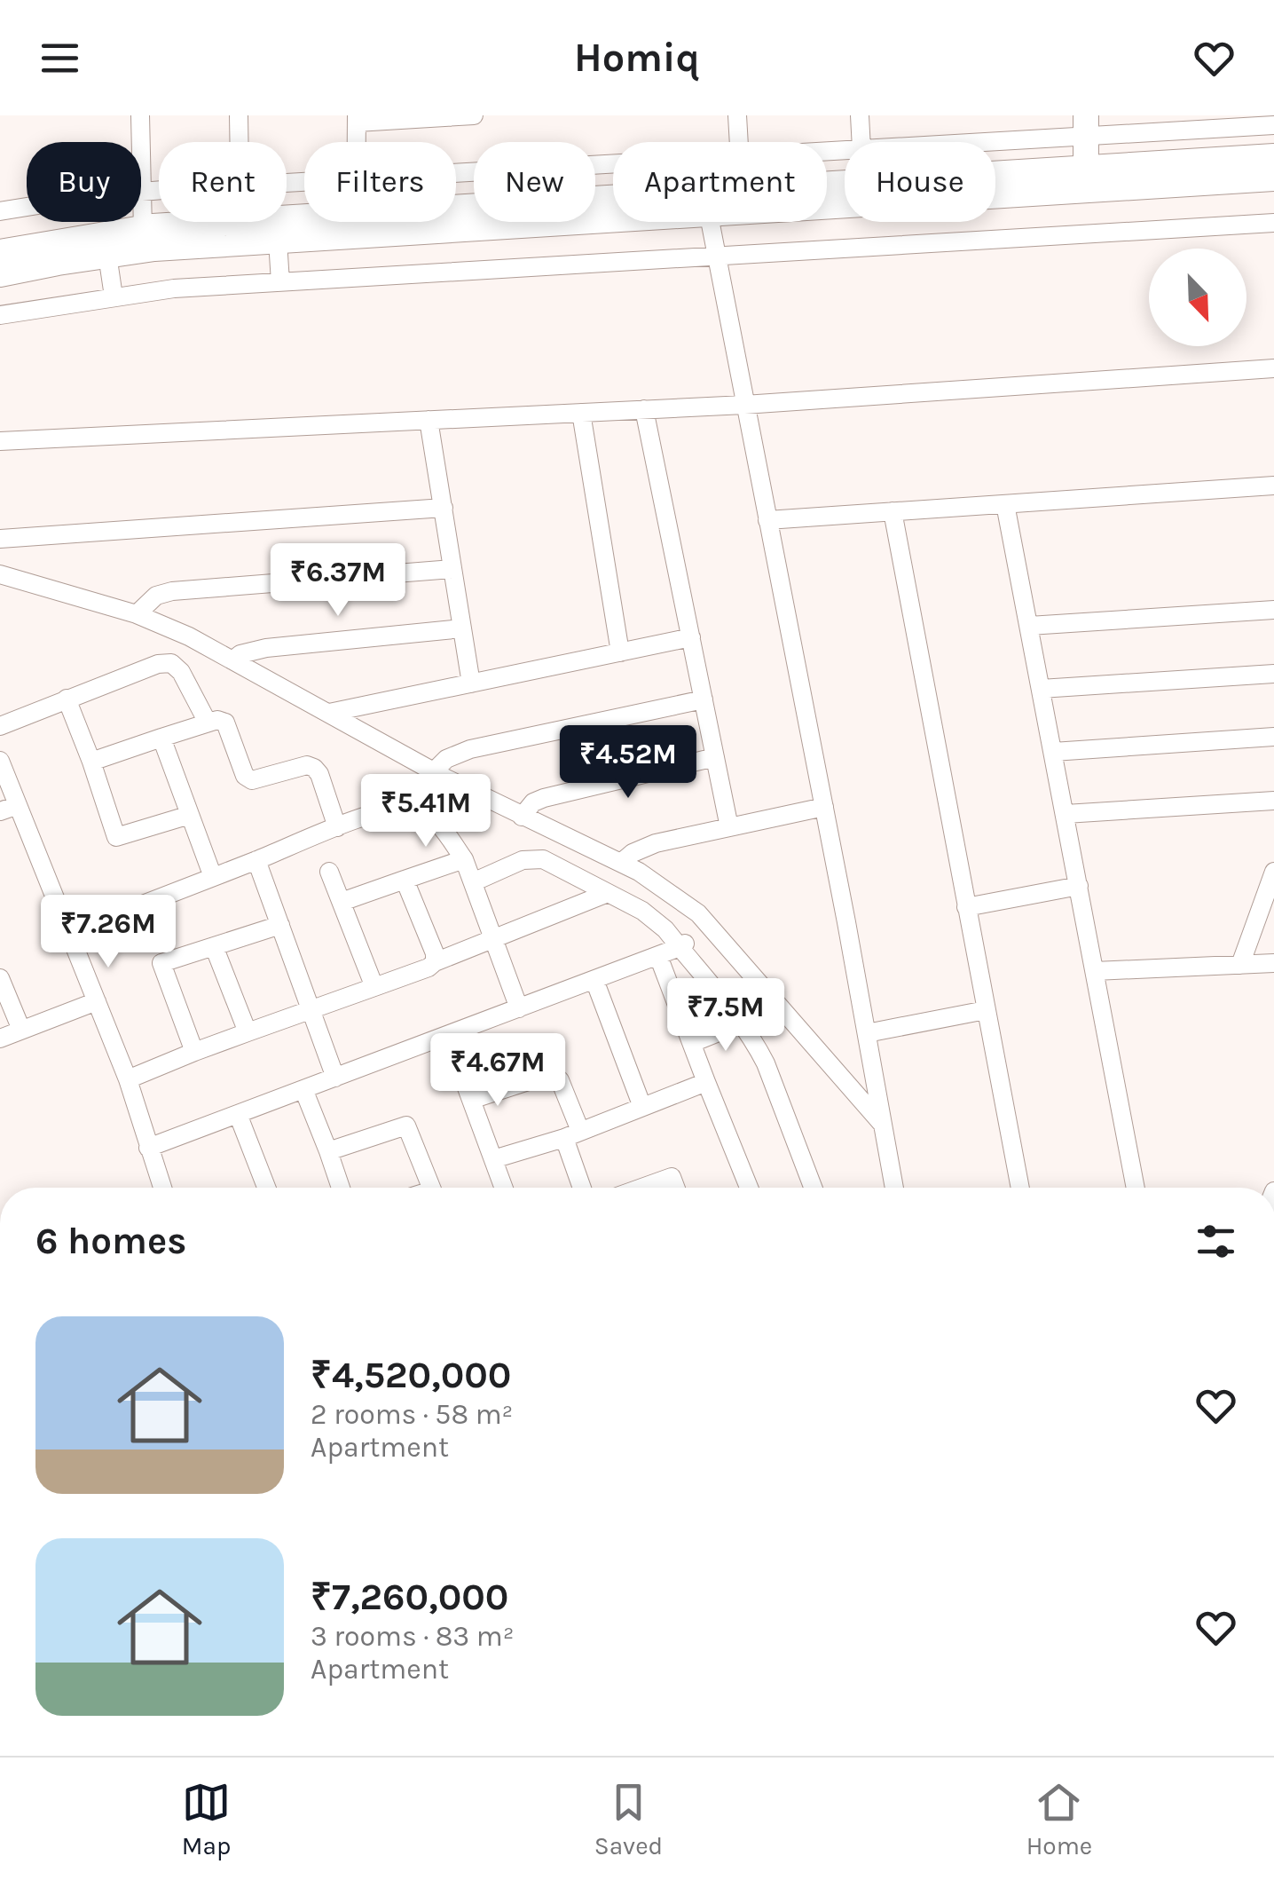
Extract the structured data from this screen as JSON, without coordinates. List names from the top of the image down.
{
  "north": "bottom right",
  "page": {
    "header": "Homiq",
    "chip": [
      "Buy",
      "Rent",
      "Filters",
      "New",
      "Apartment",
      "House"
    ],
    "price": [
      "₹6.37M",
      "₹4.52M",
      "₹5.41M",
      "₹7.26M",
      "₹7.5M",
      "₹4.67M"
    ],
    "heading": "6 homes",
    "list": [
      {
        "name": "₹4,520,000",
        "note": "2 rooms · 58 m² · Apartment"
      },
      {
        "name": "₹7,260,000",
        "note": "3 rooms · 83 m² · Apartment"
      }
    ],
    "tabs": ["Map", "Saved", "Home"]
  }
}
